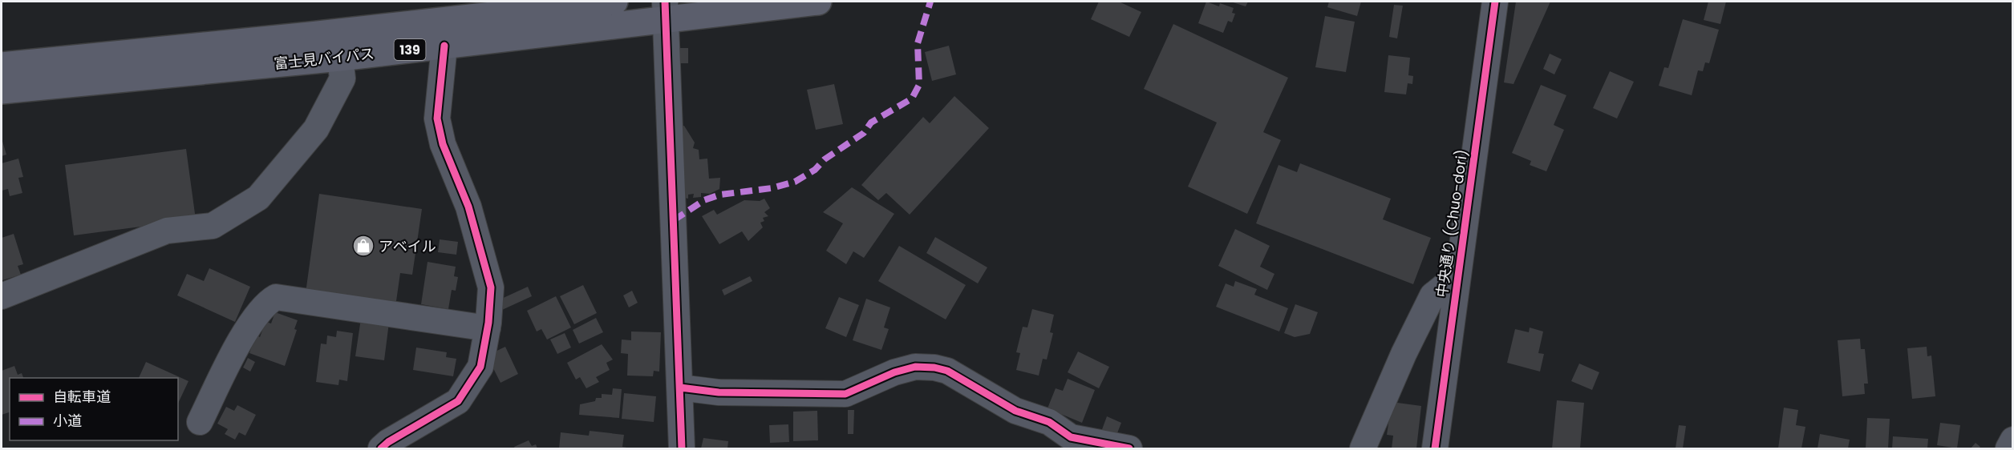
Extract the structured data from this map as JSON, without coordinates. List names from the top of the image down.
{
  "streets": {
    "highway": ["139", "富士見バイパス"],
    "street": ["中央通り (Chuo-dori)"]
  },
  "places": {
    "shop": ["アベイル"]
  },
  "legend": ["自転車道", "小道"]
}
